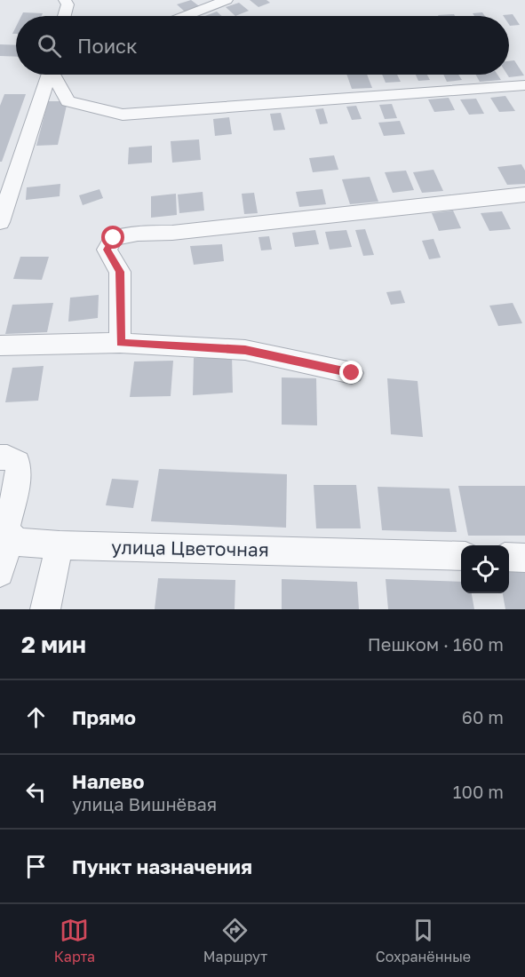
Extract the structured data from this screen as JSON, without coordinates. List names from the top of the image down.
{
  "streets": {
    "street": ["улица Цветочная"]
  },
  "page": {
    "search": "Поиск",
    "heading": ["2 мин", "Пешком · 160 m"],
    "list": [
      ["Прямо", "60 m"],
      ["Налево", "улица Вишнёвая", "100 m"],
      "Пункт назначения"
    ],
    "nav": ["Карта", "Маршрут", "Сохранённые"]
  }
}
